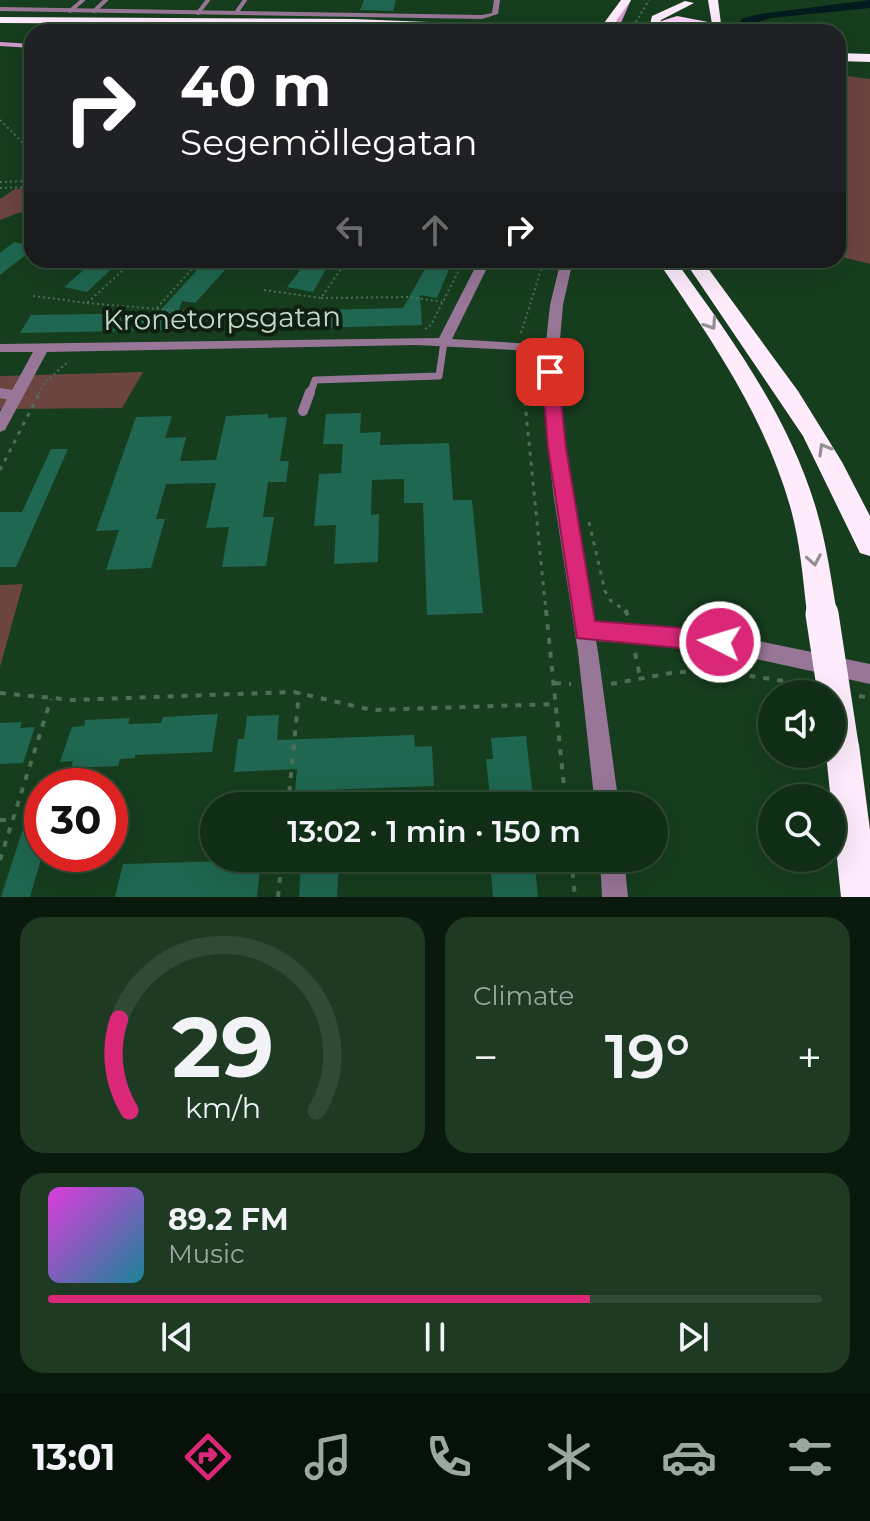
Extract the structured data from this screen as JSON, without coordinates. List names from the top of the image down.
{
  "streets": {
    "street": ["Kronetorpsgatan"]
  },
  "page": {
    "turn": ["40 m", "Segemöllegatan"],
    "limit": "30",
    "trip": "13:02 · 1 min · 150 m",
    "tile": "Climate",
    "heat": ["−", "19°", "+"],
    "song": ["89.2 FM", "Music"],
    "tabs": "13:01",
    "gauge": ["29", "km/h"]
  }
}
